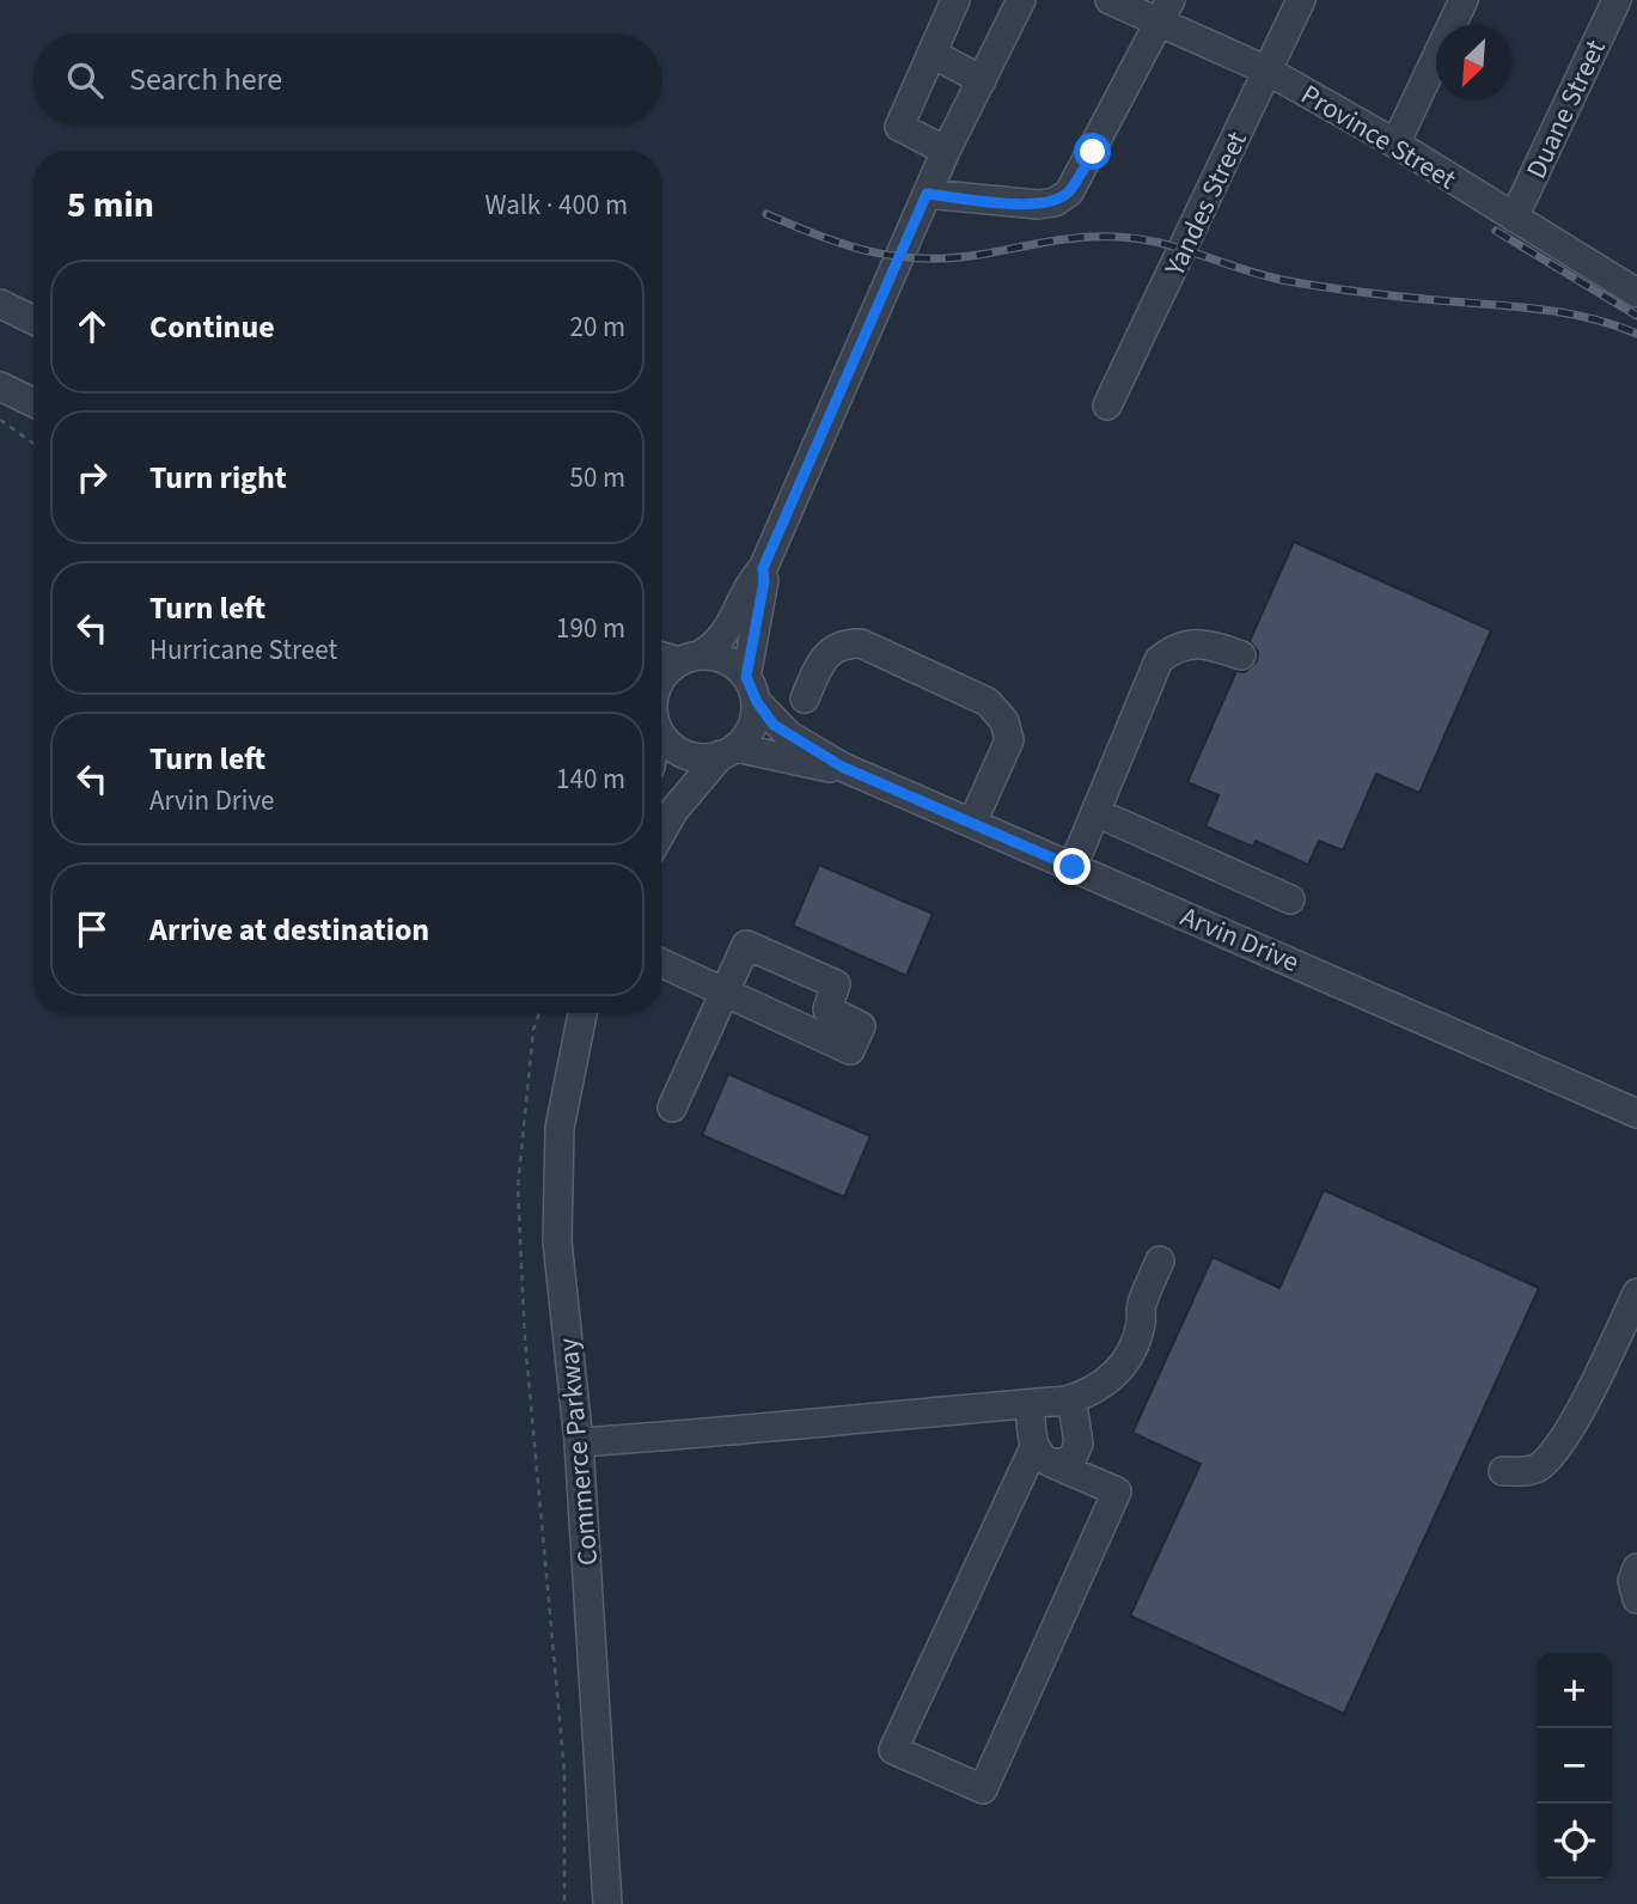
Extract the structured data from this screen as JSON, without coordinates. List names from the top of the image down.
{
  "streets": {
    "street": [
      "Duane Street",
      "Province Street",
      "Yandes Street",
      "Arvin Drive",
      "Commerce Parkway"
    ]
  },
  "crossings": [
    ["Duane Street", "Province Street"],
    ["Province Street", "Yandes Street"]
  ],
  "north": "bottom left",
  "page": {
    "search": "Search here",
    "heading": ["5 min", "Walk · 400 m"],
    "list": [
      ["Continue", "20 m"],
      ["Turn right", "50 m"],
      ["Turn left", "Hurricane Street", "190 m"],
      ["Turn left", "Arvin Drive", "140 m"],
      "Arrive at destination"
    ],
    "map_buttons": ["+", "−"]
  }
}
